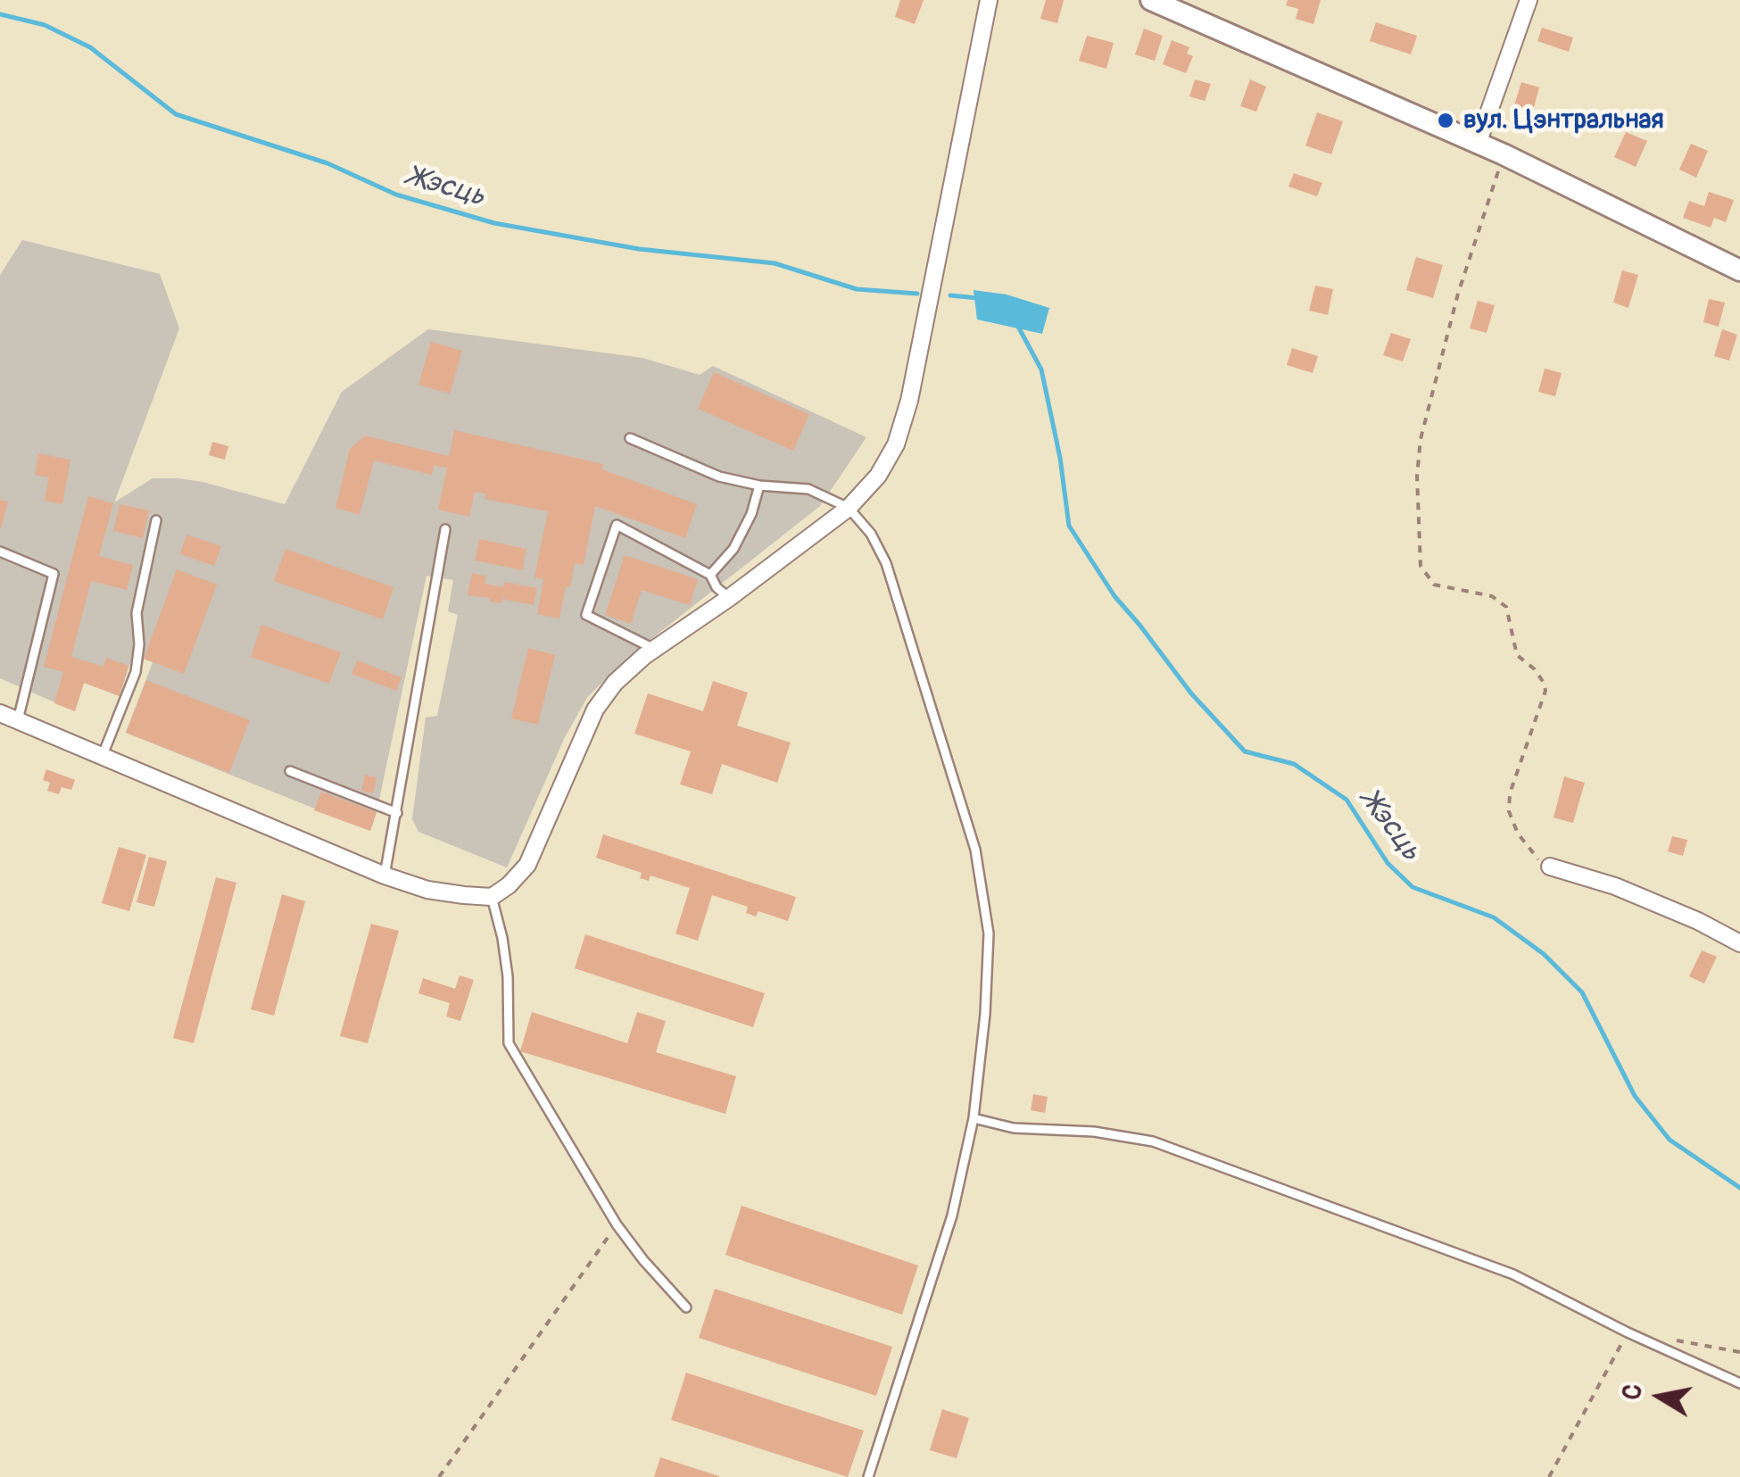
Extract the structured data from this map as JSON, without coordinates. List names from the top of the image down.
{
  "water": ["Жэсць"],
  "places": ["вул. Цэнтральная"],
  "north": "left"
}
